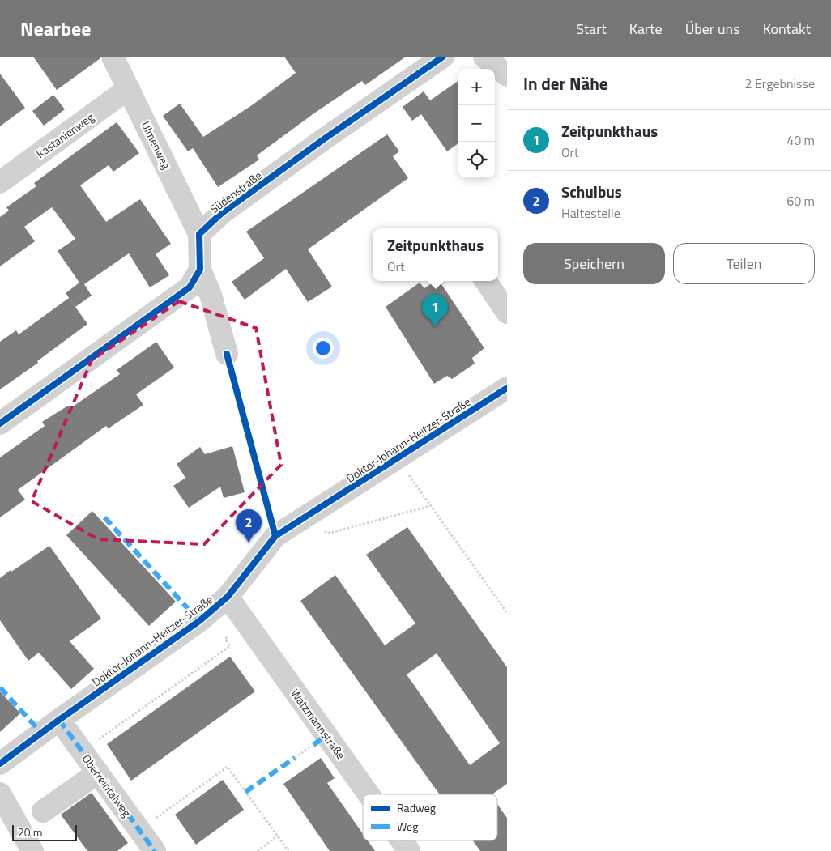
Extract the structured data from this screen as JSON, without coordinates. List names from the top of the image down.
{
  "streets": {
    "street": [
      "Kastanienweg",
      "Ulmenweg",
      "Südenstraße",
      "Doktor-Johann-Heitzer-Straße",
      "Watzmannstraße",
      "Oberreintalweg"
    ]
  },
  "crossings": [
    ["Kastanienweg", "Ulmenweg"],
    ["Ulmenweg", "Südenstraße"],
    ["Doktor-Johann-Heitzer-Straße", "Watzmannstraße"],
    ["Doktor-Johann-Heitzer-Straße", "Oberreintalweg"]
  ],
  "legend": ["Radweg", "Weg"],
  "scale_bar": "20 m",
  "page": {
    "header": "Nearbee",
    "nav": [
      "Start",
      "Karte",
      "Über uns",
      "Kontakt"
    ],
    "heading": ["In der Nähe", "2 Ergebnisse"],
    "map_buttons": ["+", "−"],
    "list": [
      {
        "mark": "1",
        "name": "Zeitpunkthaus",
        "note": "Ort",
        "value": "40 m"
      },
      {
        "mark": "2",
        "name": "Schulbus",
        "note": "Haltestelle",
        "value": "60 m"
      }
    ],
    "popup": ["Zeitpunkthaus", "Ort"],
    "buttons": ["Speichern", "Teilen"],
    "pins": ["1", "2"],
    "scale": "20 m"
  }
}
